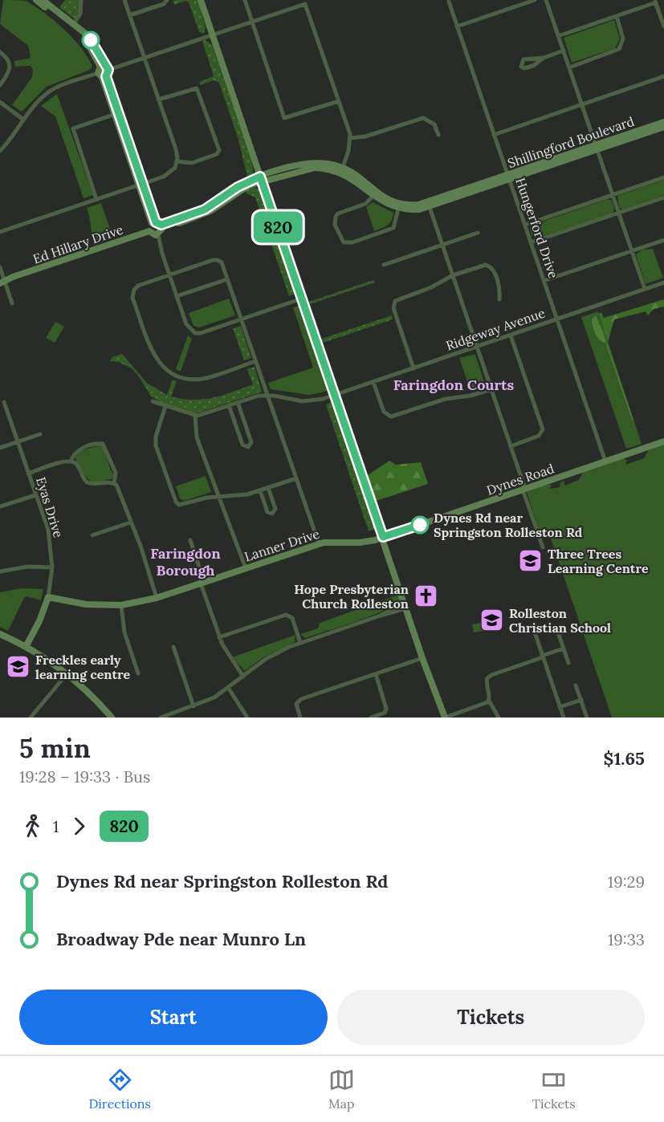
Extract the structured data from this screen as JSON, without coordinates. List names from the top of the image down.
{
  "streets": {
    "street": [
      "Shillingford Boulevard",
      "Hungerford Drive",
      "Ed Hillary Drive",
      "Ridgeway Avenue",
      "Dynes Road",
      "Eyas Drive",
      "Lanner Drive"
    ]
  },
  "crossings": [
    ["Shillingford Boulevard", "Hungerford Drive"],
    ["Hungerford Drive", "Ridgeway Avenue"],
    ["Hungerford Drive", "Dynes Road"],
    ["Dynes Road", "Lanner Drive"],
    ["Eyas Drive", "Lanner Drive"]
  ],
  "districts": ["Faringdon Courts", "Faringdon Borough"],
  "places": {
    "other": ["Dynes Rd near Springston Rolleston Rd"],
    "school or university": ["Three Trees Learning Centre", "Rolleston Christian School", "Freckles early learning centre"],
    "church": ["Hope Presbyterian Church Rolleston"]
  },
  "lines": ["bus line 820"],
  "page": {
    "on_map": "820",
    "heading": ["5 min", "19:28 – 19:33 · Bus", "$1.65"],
    "legs": ["1", "820"],
    "list": [
      {
        "name": "Dynes Rd near Springston Rolleston Rd",
        "value": "19:29"
      },
      {
        "name": "Broadway Pde near Munro Ln",
        "value": "19:33"
      }
    ],
    "buttons": ["Start", "Tickets"],
    "tabs": ["Directions", "Map", "Tickets"]
  }
}
